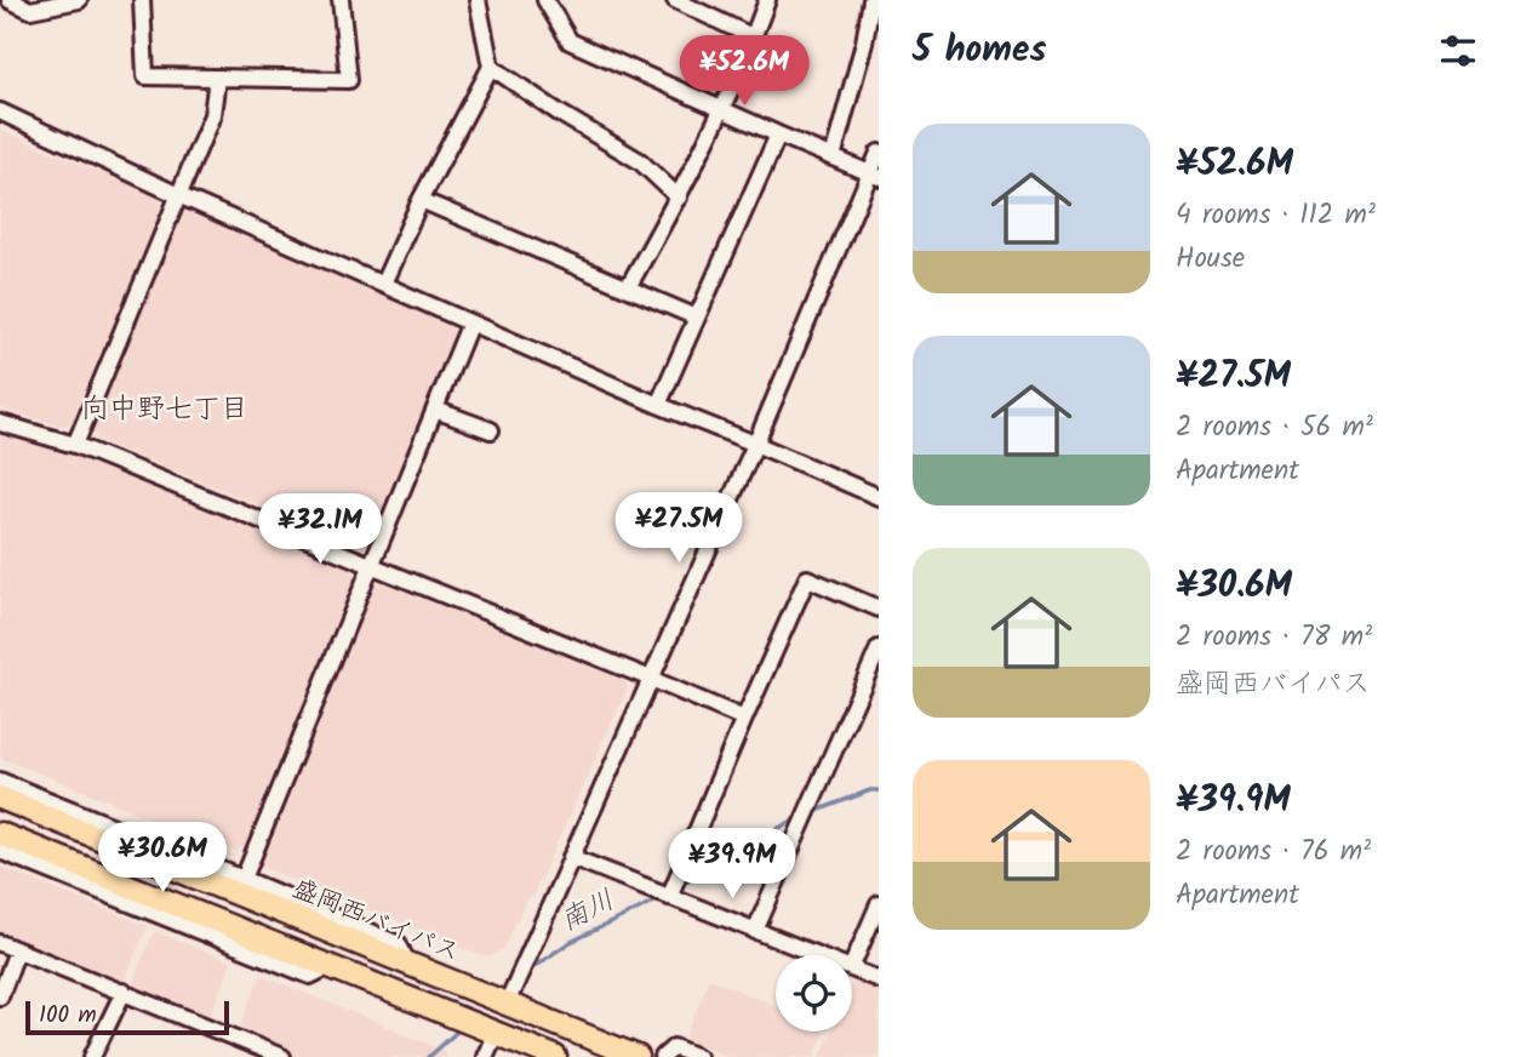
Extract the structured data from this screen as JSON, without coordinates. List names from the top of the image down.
{
  "streets": {
    "highway": ["盛岡西バイパス"]
  },
  "districts": ["向中野七丁目"],
  "water": ["南川"],
  "scale_bar": "100 m",
  "page": {
    "heading": "5 homes",
    "price": [
      "¥52.6M",
      "¥27.5M",
      "¥32.1M",
      "¥30.6M",
      "¥39.9M"
    ],
    "list": [
      {
        "name": "¥52.6M",
        "note": "4 rooms · 112 m² · House"
      },
      {
        "name": "¥27.5M",
        "note": "2 rooms · 56 m² · Apartment"
      },
      {
        "name": "¥30.6M",
        "note": "2 rooms · 78 m² · 盛岡西バイパス"
      },
      {
        "name": "¥39.9M",
        "note": "2 rooms · 76 m² · Apartment"
      }
    ],
    "scale": "100 m"
  }
}
